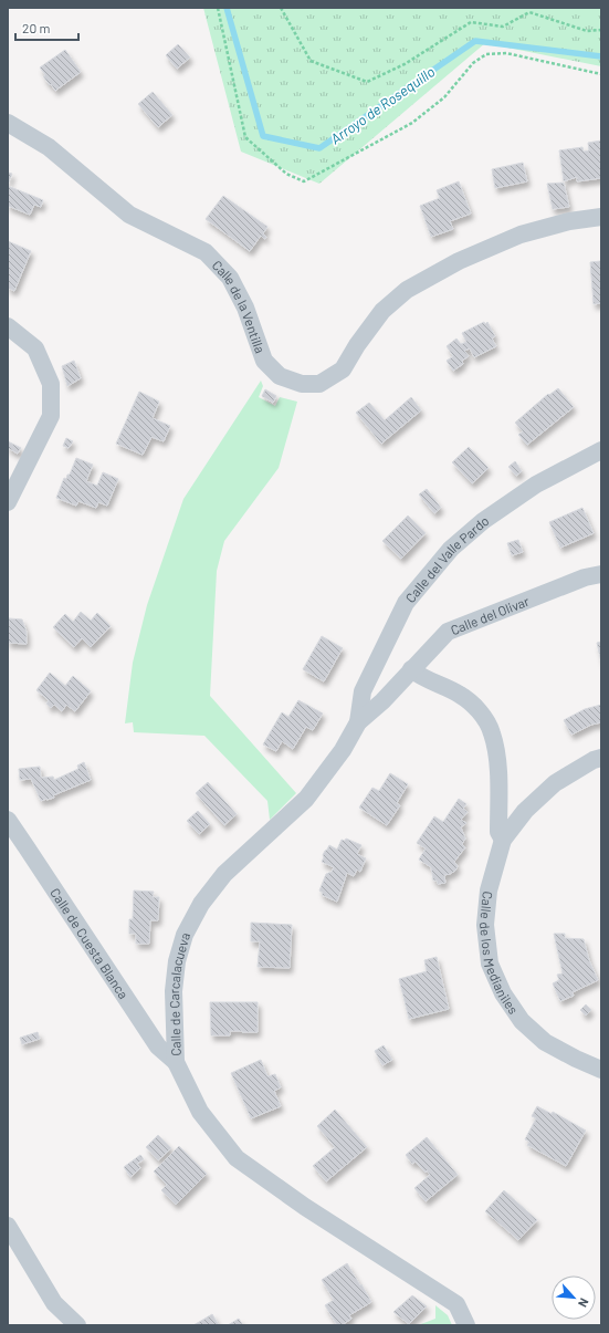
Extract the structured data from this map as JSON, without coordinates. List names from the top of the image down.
{
  "streets": {
    "street": [
      "Calle de la Ventilla",
      "Calle del Valle Pardo",
      "Calle del Olivar",
      "Calle de Cuesta Blanca",
      "Calle de los Medianiles",
      "Calle de Carcalacueva"
    ]
  },
  "crossings": [
    ["Calle del Valle Pardo", "Calle del Olivar"],
    ["Calle del Valle Pardo", "Calle de Carcalacueva"],
    ["Calle del Olivar", "Calle de Carcalacueva"],
    ["Calle de Cuesta Blanca", "Calle de Carcalacueva"]
  ],
  "water": ["Arroyo de Rosequillo"],
  "scale_bar": "20 m",
  "north": "bottom right"
}
